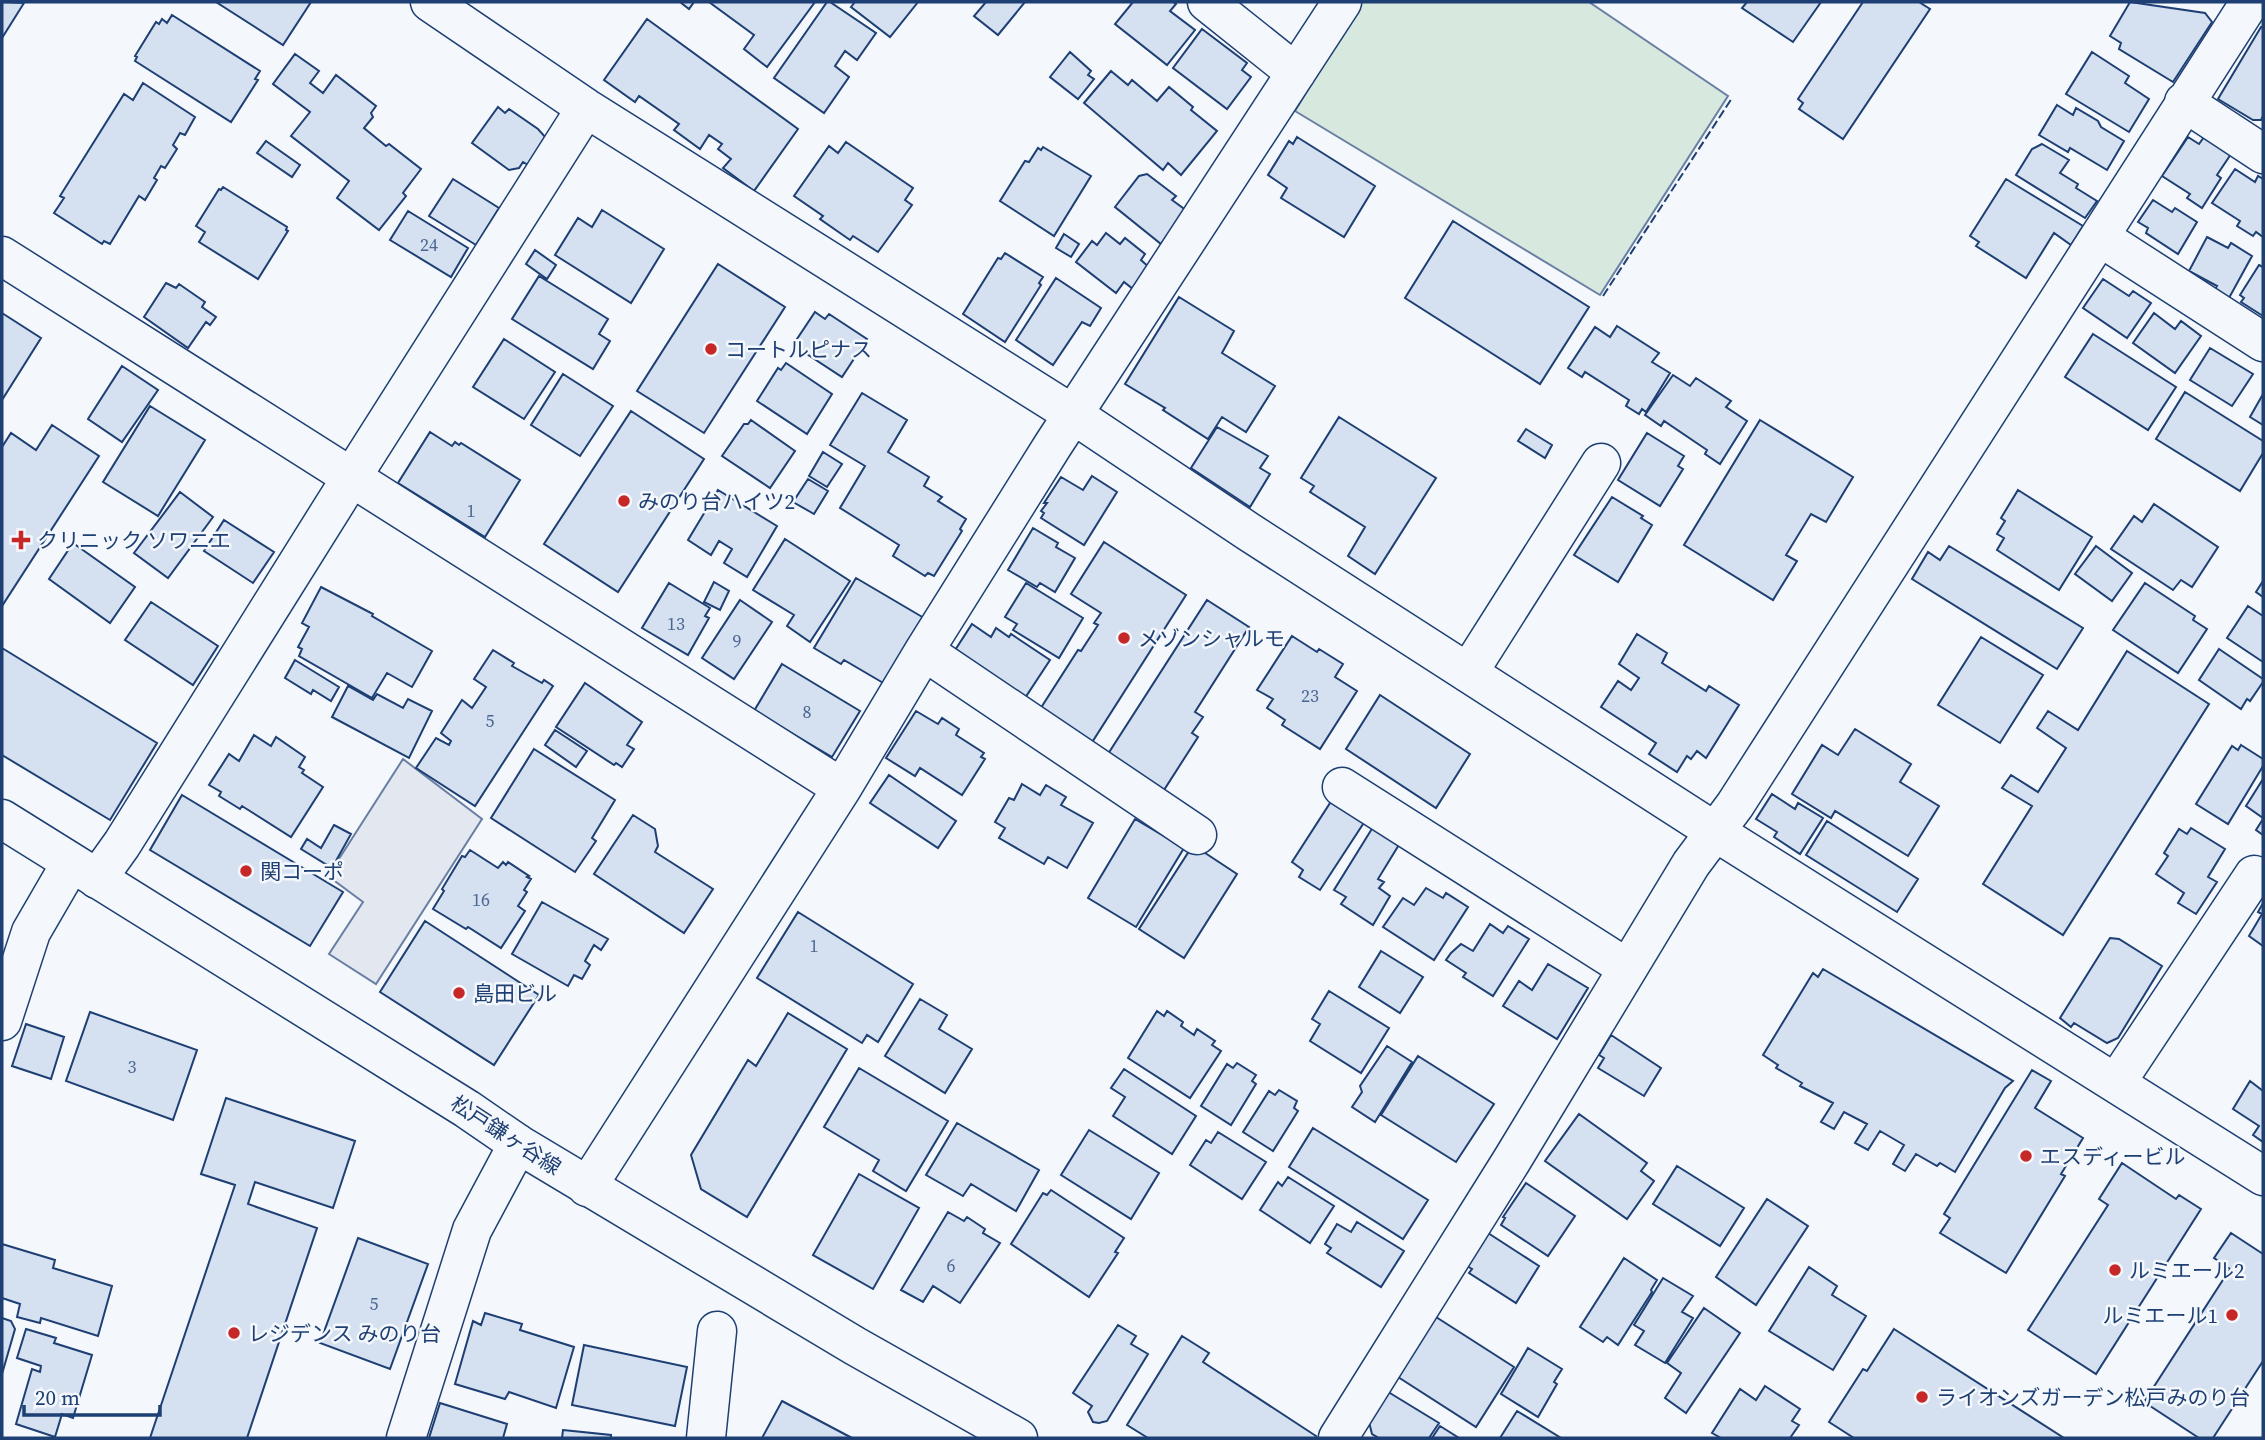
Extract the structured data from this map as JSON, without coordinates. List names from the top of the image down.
{
  "streets": {
    "street": ["松戸鎌ヶ谷線"]
  },
  "places": {
    "other": [
      "コートルピナス",
      "みのり台ハイツ2",
      "メゾンシャルモ",
      "関コーポ",
      "島田ビル",
      "エスディービル",
      "ルミエール2",
      "ルミエール1",
      "レジデンス みのり台",
      "ライオンズガーデン松戸みのり台"
    ],
    "health": ["クリニック ソワニエ"]
  },
  "house_numbers": [
    "24",
    "1",
    "13",
    "9",
    "23",
    "8",
    "5",
    "16",
    "1",
    "3",
    "6",
    "5"
  ],
  "scale_bar": "20 m"
}
